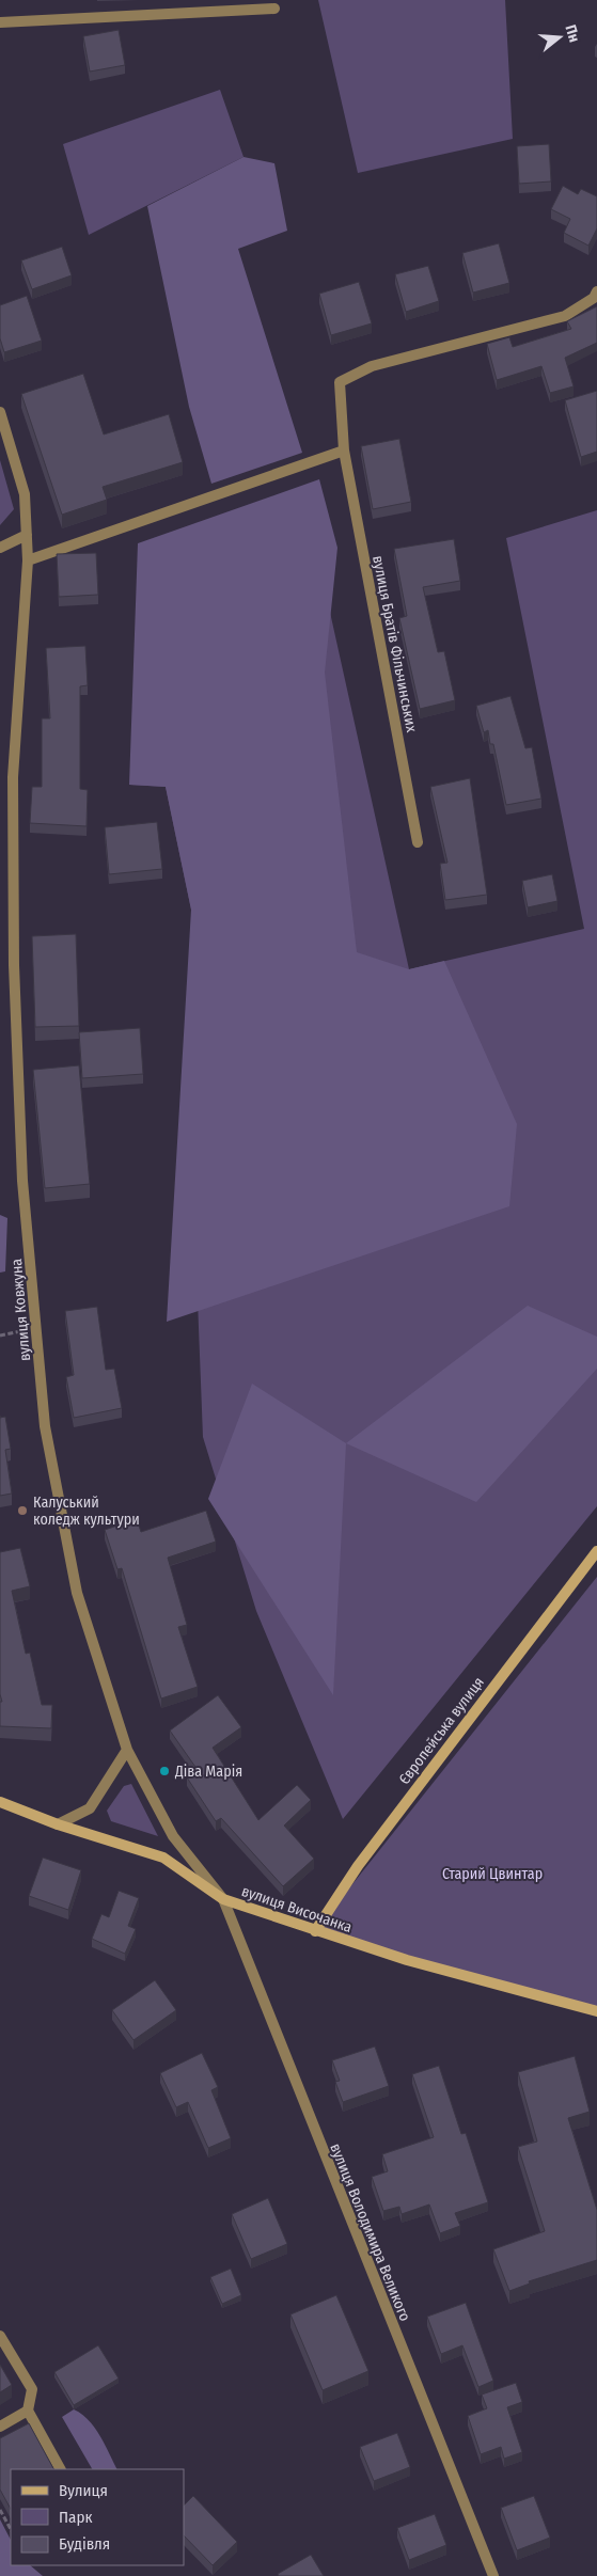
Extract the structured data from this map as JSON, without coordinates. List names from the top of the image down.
{
  "streets": {
    "street": [
      "вулиця Братів Фільчинських",
      "вулиця Ковжуна",
      "Європейська вулиця",
      "вулиця Височанка",
      "вулиця Володимира Великого"
    ]
  },
  "crossings": [
    ["вулиця Ковжуна", "вулиця Височанка"],
    ["вулиця Ковжуна", "вулиця Володимира Великого"],
    ["Європейська вулиця", "вулиця Височанка"],
    ["вулиця Височанка", "вулиця Володимира Великого"]
  ],
  "parks": ["Старий Цвинтар"],
  "places": ["Калуський коледж культури", "Діва Марія"],
  "legend": ["Вулиця", "Парк", "Будівля"],
  "north": "right"
}
